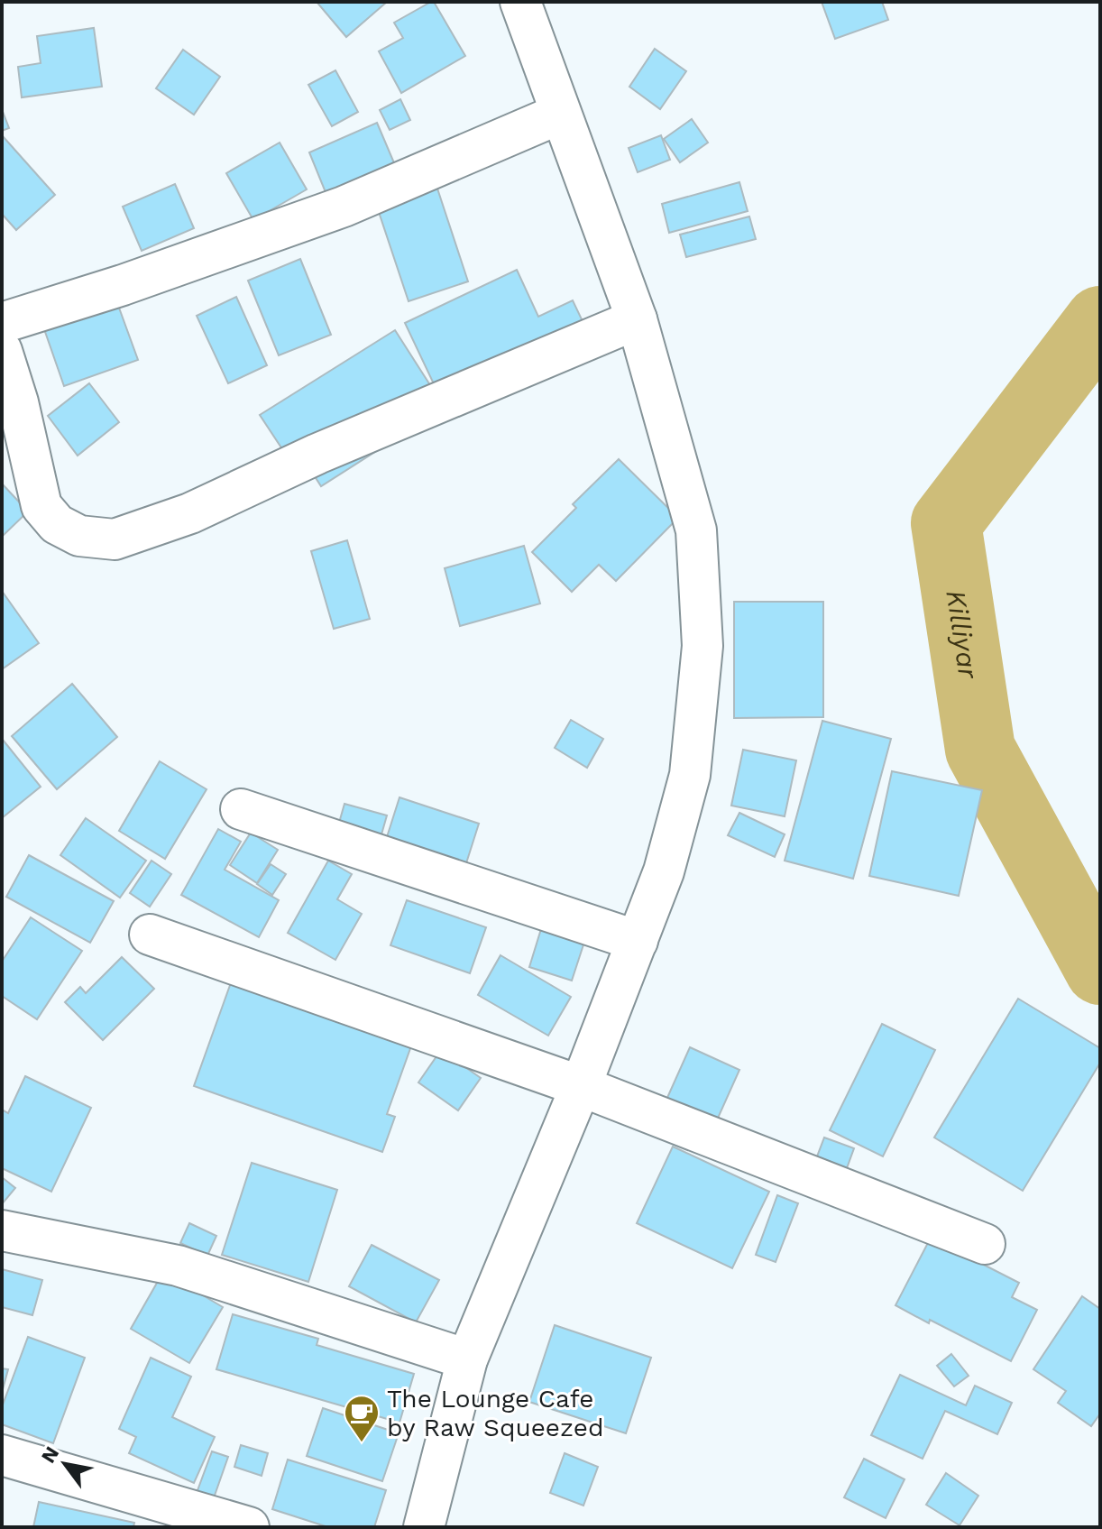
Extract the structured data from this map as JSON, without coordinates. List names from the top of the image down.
{
  "water": ["Killiyar"],
  "places": {
    "cafe": ["The Lounge Cafe by Raw Squeezed"]
  },
  "north": "top left"
}
